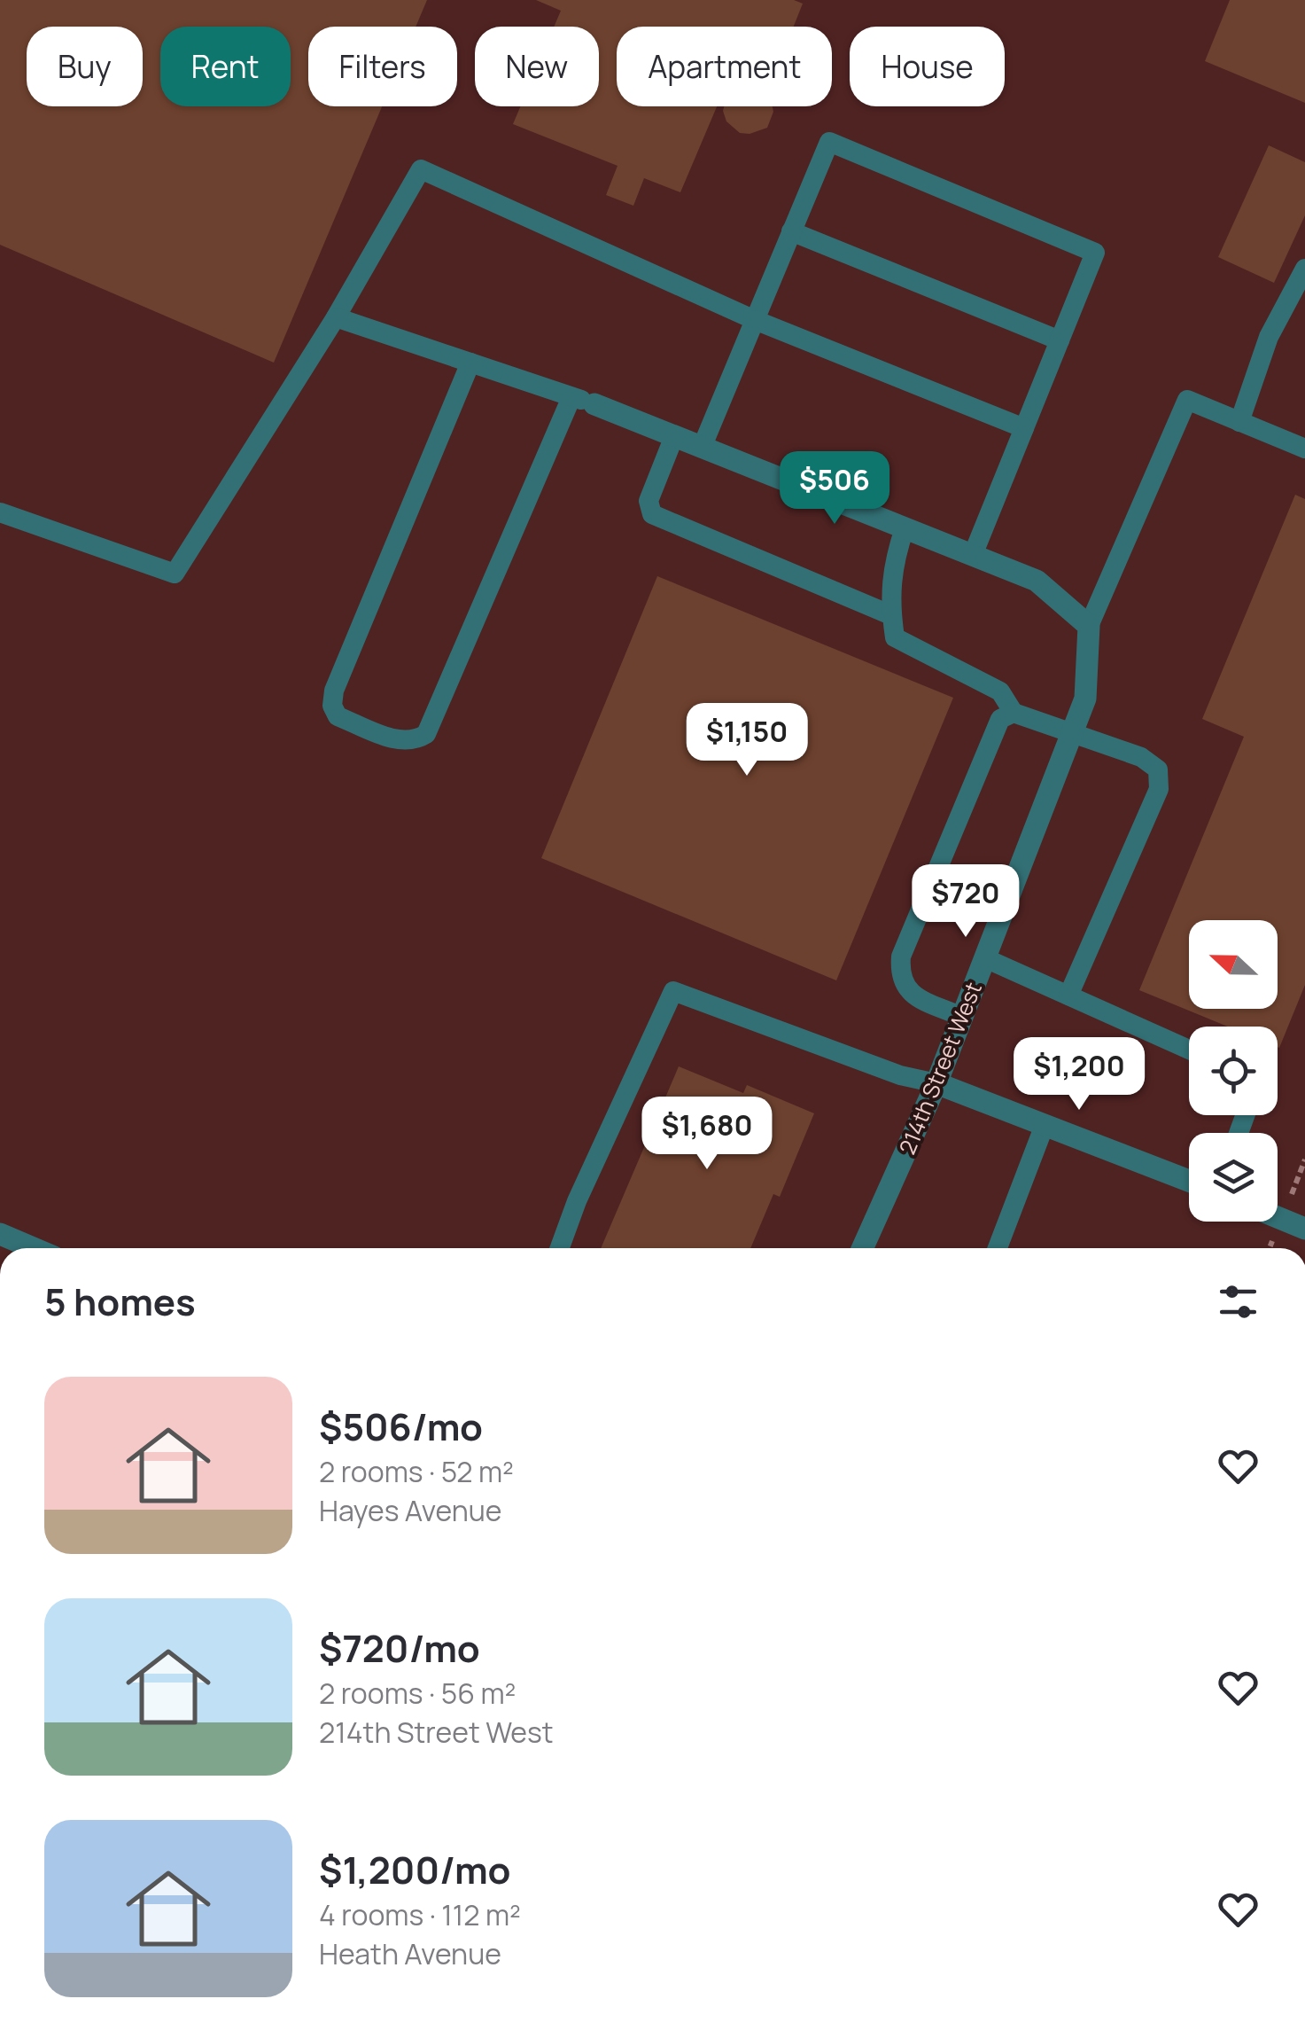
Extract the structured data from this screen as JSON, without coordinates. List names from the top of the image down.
{
  "streets": {
    "street": ["214th Street West"]
  },
  "north": "left",
  "page": {
    "chip": [
      "Buy",
      "Rent",
      "Filters",
      "New",
      "Apartment",
      "House"
    ],
    "price": [
      "$506",
      "$1,150",
      "$720",
      "$1,200",
      "$1,680"
    ],
    "heading": "5 homes",
    "list": [
      {
        "name": "$506/mo",
        "note": "2 rooms · 52 m² · Hayes Avenue"
      },
      {
        "name": "$720/mo",
        "note": "2 rooms · 56 m² · 214th Street West"
      },
      {
        "name": "$1,200/mo",
        "note": "4 rooms · 112 m² · Heath Avenue"
      }
    ]
  }
}
